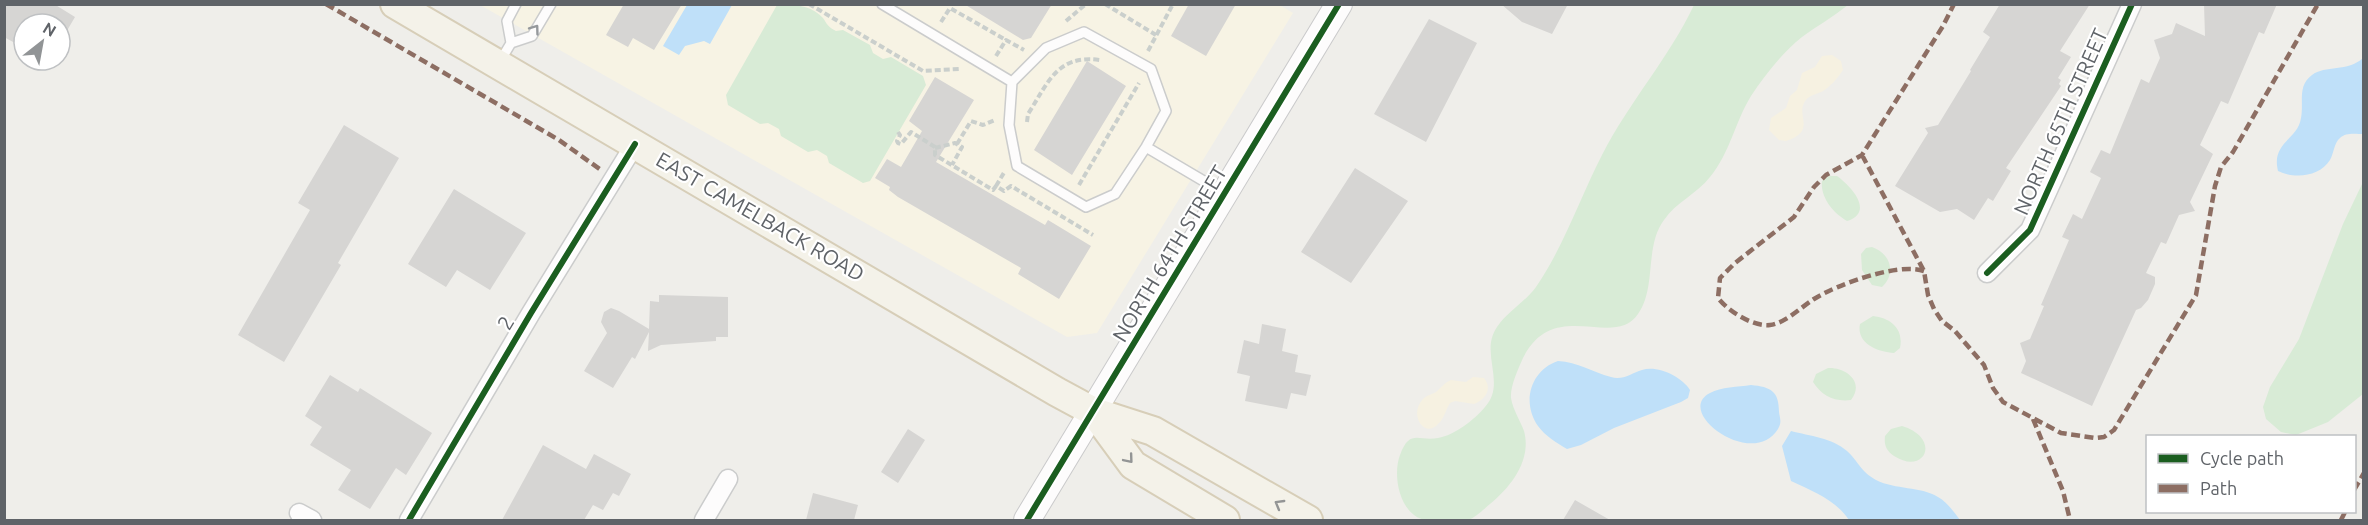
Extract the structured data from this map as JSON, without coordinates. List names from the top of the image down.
{
  "streets": {
    "main road": ["EAST CAMELBACK ROAD"],
    "street": ["NORTH 65TH STREET", "NORTH 64TH STREET", "2"]
  },
  "crossings": [
    ["EAST CAMELBACK ROAD", "NORTH 64TH STREET"],
    ["EAST CAMELBACK ROAD", "2"]
  ],
  "legend": ["Cycle path", "Path"],
  "north": "top right"
}
